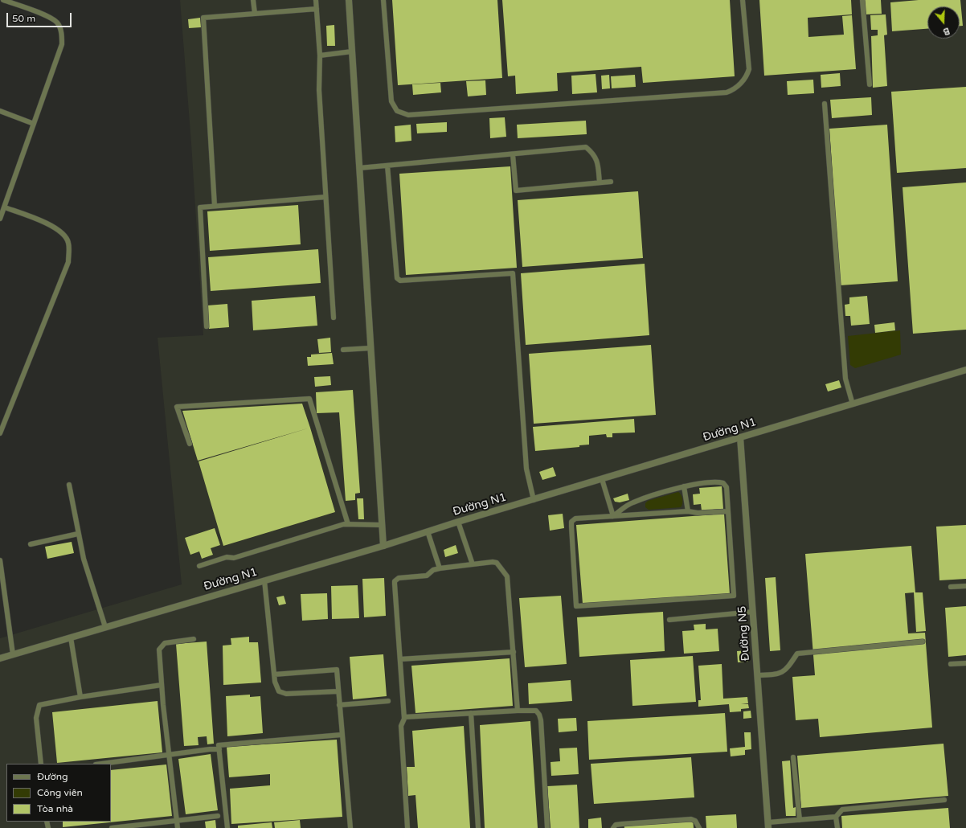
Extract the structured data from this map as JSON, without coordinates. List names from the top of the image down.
{
  "streets": {
    "street": ["Đường N1", "Đường N5"]
  },
  "crossings": [
    ["Đường N1", "Đường N5"]
  ],
  "legend": ["Đường", "Công viên", "Tòa nhà"],
  "scale_bar": "50 m",
  "north": "bottom"
}
